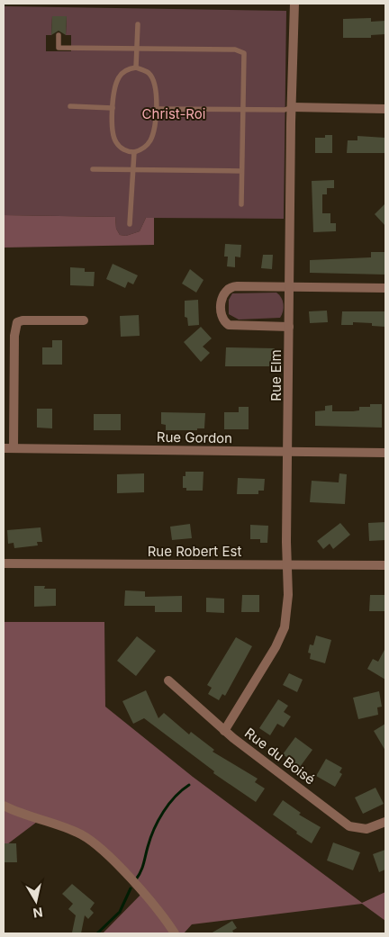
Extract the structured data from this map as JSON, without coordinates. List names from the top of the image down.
{
  "streets": {
    "street": [
      "Rue Elm",
      "Rue Gordon",
      "Rue Robert Est",
      "Rue du Boisé"
    ]
  },
  "crossings": [
    ["Rue Elm", "Rue Gordon"],
    ["Rue Elm", "Rue Robert Est"],
    ["Rue Elm", "Rue du Boisé"]
  ],
  "parks": ["Christ-Roi"],
  "north": "bottom"
}
